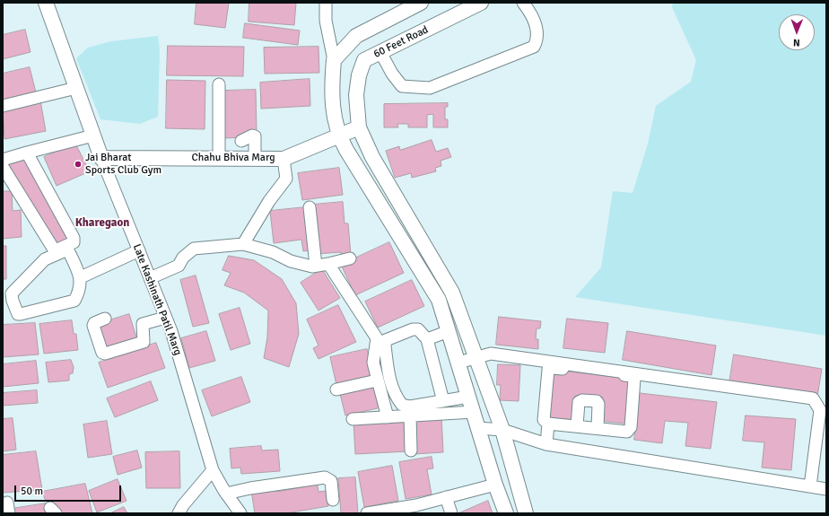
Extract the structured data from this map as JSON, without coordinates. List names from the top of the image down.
{
  "streets": {
    "street": ["60 Feet Road", "Chahu Bhiva Marg", "Late Kashinath Patil Marg"]
  },
  "crossings": [
    ["60 Feet Road", "Chahu Bhiva Marg"],
    ["Chahu Bhiva Marg", "Late Kashinath Patil Marg"]
  ],
  "districts": ["Kharegaon"],
  "places": ["Jai Bharat Sports Club Gym"],
  "scale_bar": "50 m",
  "north": "bottom"
}
